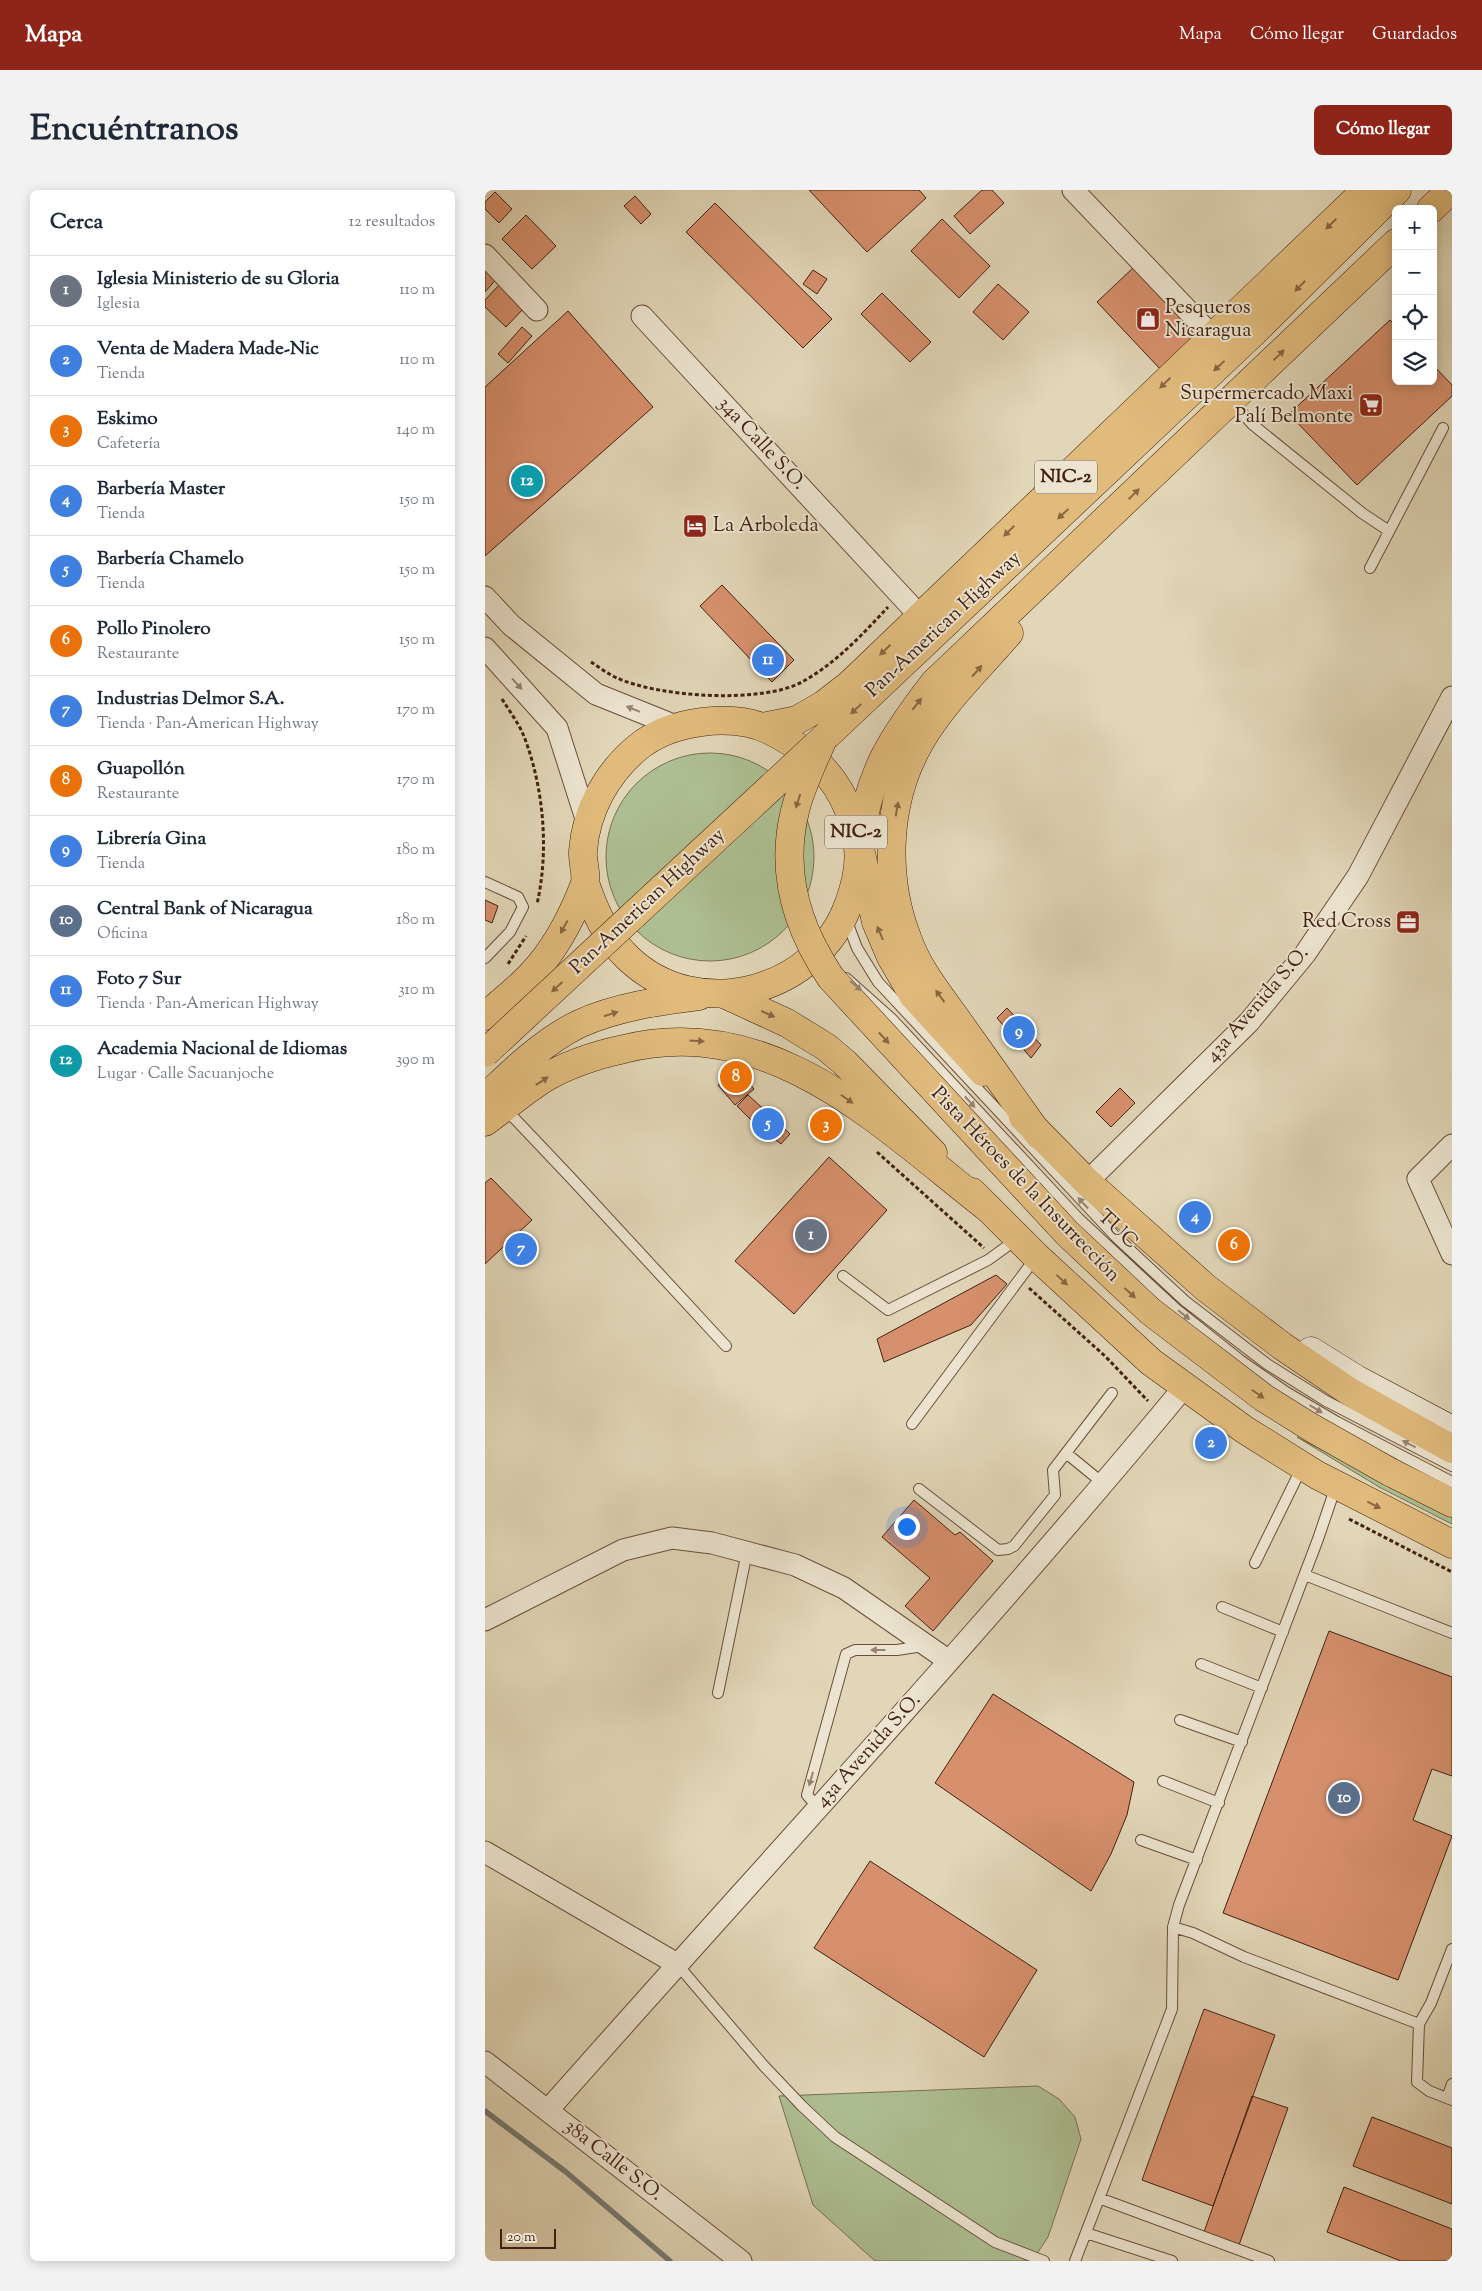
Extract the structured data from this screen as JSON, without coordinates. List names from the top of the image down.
{
  "streets": {
    "main road": ["NIC-2", "Pan-American Highway", "Pista Héroes de la Insurrección"],
    "street": ["34a Calle S.O.", "43a Avenida S.O.", "38a Calle S.O."],
    "lane": ["TUC"]
  },
  "crossings": [
    ["34a Calle S.O.", "Pan-American Highway"],
    ["NIC-2", "Pan-American Highway"],
    ["NIC-2", "Pista Héroes de la Insurrección"],
    ["NIC-2", "TUC"],
    ["Pan-American Highway", "Pista Héroes de la Insurrección"],
    ["43a Avenida S.O.", "Pista Héroes de la Insurrección"],
    ["43a Avenida S.O.", "38a Calle S.O."]
  ],
  "places": {
    "shop": ["Pesqueros Nicaragua"],
    "supermarket": ["Supermercado Maxi Palí Belmonte"],
    "hotel": ["La Arboleda"],
    "office": ["Red Cross"]
  },
  "scale_bar": "20 m",
  "page": {
    "header": "Mapa",
    "nav": ["Mapa", "Cómo llegar", "Guardados"],
    "title": "Encuéntranos",
    "buttons": "Cómo llegar",
    "heading": ["Cerca", "12 resultados"],
    "map_buttons": ["+", "−"],
    "list": [
      {
        "mark": "1",
        "name": "Iglesia Ministerio de su Gloria",
        "note": "Iglesia",
        "value": "110 m"
      },
      {
        "mark": "2",
        "name": "Venta de Madera Made-Nic",
        "note": "Tienda",
        "value": "110 m"
      },
      {
        "mark": "3",
        "name": "Eskimo",
        "note": "Cafetería",
        "value": "140 m"
      },
      {
        "mark": "4",
        "name": "Barbería Master",
        "note": "Tienda",
        "value": "150 m"
      },
      {
        "mark": "5",
        "name": "Barbería Chamelo",
        "note": "Tienda",
        "value": "150 m"
      },
      {
        "mark": "6",
        "name": "Pollo Pinolero",
        "note": "Restaurante",
        "value": "150 m"
      },
      {
        "mark": "7",
        "name": "Industrias Delmor S.A.",
        "note": "Tienda · Pan-American Highway",
        "value": "170 m"
      },
      {
        "mark": "8",
        "name": "Guapollón",
        "note": "Restaurante",
        "value": "170 m"
      },
      {
        "mark": "9",
        "name": "Librería Gina",
        "note": "Tienda",
        "value": "180 m"
      },
      {
        "mark": "10",
        "name": "Central Bank of Nicaragua",
        "note": "Oficina",
        "value": "180 m"
      },
      {
        "mark": "11",
        "name": "Foto 7 Sur",
        "note": "Tienda · Pan-American Highway",
        "value": "310 m"
      },
      {
        "mark": "12",
        "name": "Academia Nacional de Idiomas",
        "note": "Lugar · Calle Sacuanjoche",
        "value": "390 m"
      }
    ],
    "pins": [
      "12",
      "11",
      "9",
      "8",
      "5",
      "3",
      "4",
      "1",
      "6",
      "7",
      "2",
      "10"
    ],
    "scale": "20 m"
  }
}
